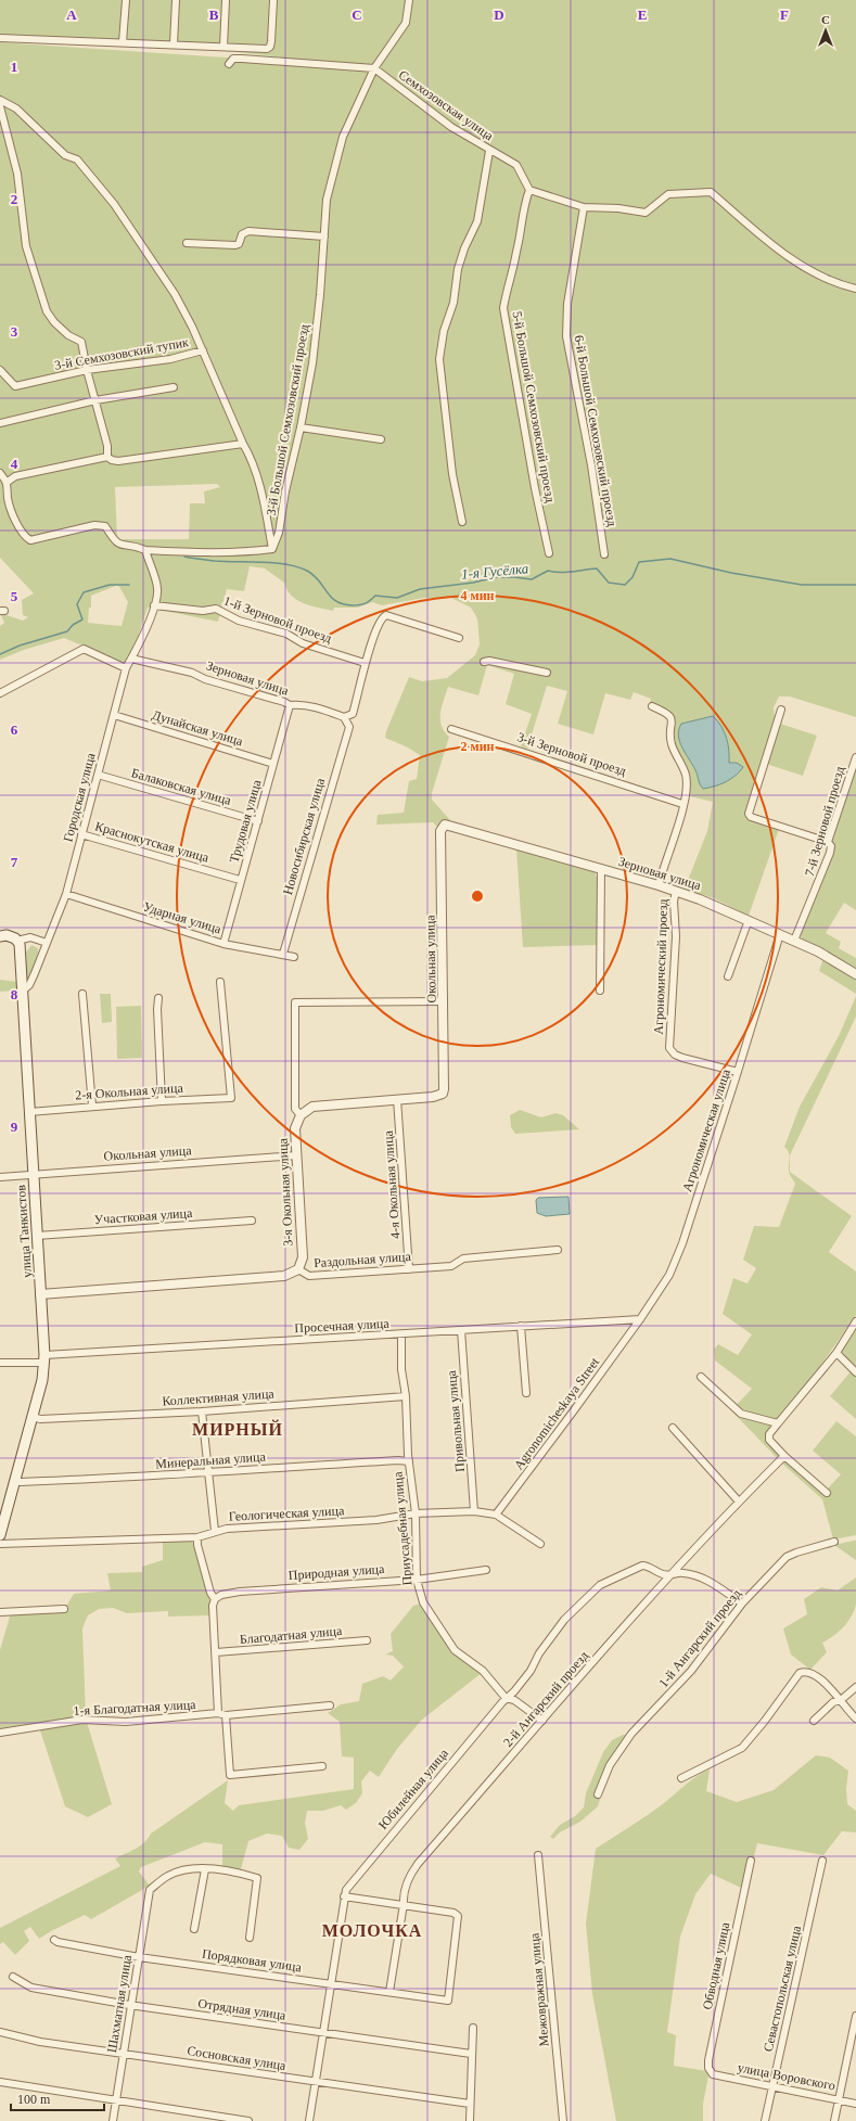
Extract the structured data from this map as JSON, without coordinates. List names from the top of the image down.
{
  "streets": {
    "main road": ["улица Танкистов"],
    "street": [
      "Семхозовская улица",
      "3-й Семхозовский тупик",
      "5-й Большой Семхозовский проезд",
      "3-й Большой Семхозовский проезд",
      "6-й Большой Семхозовский проезд",
      "1-й Зерновой проезд",
      "Зерновая улица",
      "Дунайская улица",
      "3-й Зерновой проезд",
      "Балаковская улица",
      "Городская улица",
      "Трудовая улица",
      "7-й Зерновой проезд",
      "Новосибирская улица",
      "Краснокутская улица",
      "Ударная улица",
      "Окольная улица",
      "Агрономический проезд",
      "2-я Окольная улица",
      "Агрономическая улица",
      "4-я Окольная улица",
      "3-я Окольная улица",
      "Участковая улица",
      "Раздольная улица",
      "Просечная улица",
      "Коллективная улица",
      "Agronomicheskaya Street",
      "Привольная улица",
      "Минеральная улица",
      "Геологическая улица",
      "Приусадебная улица",
      "Природная улица",
      "Благодатная улица",
      "1-й Ангарский проезд",
      "2-й Ангарский проезд",
      "1-я Благодатная улица",
      "Юбилейная улица",
      "Порядковая улица",
      "Обводная улица",
      "Севастопольская улица",
      "Межовражная улица",
      "Шахматная улица",
      "Отрядная улица",
      "Сосновская улица",
      "улица Воровского"
    ]
  },
  "crossings": [
    ["Семхозовская улица", "5-й Большой Семхозовский проезд"],
    ["Семхозовская улица", "3-й Большой Семхозовский проезд"],
    ["1-й Зерновой проезд", "Городская улица"],
    ["Зерновая улица", "Городская улица"],
    ["Зерновая улица", "Трудовая улица"],
    ["Зерновая улица", "7-й Зерновой проезд"],
    ["Зерновая улица", "Новосибирская улица"],
    ["Зерновая улица", "Окольная улица"],
    ["Зерновая улица", "Агрономический проезд"],
    ["Зерновая улица", "Агрономическая улица"],
    ["Дунайская улица", "Городская улица"],
    ["Дунайская улица", "Трудовая улица"],
    ["Балаковская улица", "Городская улица"],
    ["Балаковская улица", "Трудовая улица"],
    ["Городская улица", "Краснокутская улица"],
    ["Городская улица", "Ударная улица"],
    ["Городская улица", "улица Танкистов"],
    ["Трудовая улица", "Краснокутская улица"],
    ["Трудовая улица", "Ударная улица"],
    ["Новосибирская улица", "Ударная улица"],
    ["Окольная улица", "4-я Окольная улица"],
    ["Окольная улица", "3-я Окольная улица"],
    ["Окольная улица", "улица Танкистов"],
    ["Агрономический проезд", "Агрономическая улица"],
    ["2-я Окольная улица", "улица Танкистов"],
    ["Агрономическая улица", "Просечная улица"],
    ["Агрономическая улица", "Agronomicheskaya Street"],
    ["4-я Окольная улица", "Раздольная улица"],
    ["3-я Окольная улица", "Раздольная улица"],
    ["Участковая улица", "улица Танкистов"],
    ["улица Танкистов", "Раздольная улица"],
    ["улица Танкистов", "Просечная улица"],
    ["улица Танкистов", "Коллективная улица"],
    ["улица Танкистов", "Минеральная улица"],
    ["Просечная улица", "Agronomicheskaya Street"],
    ["Просечная улица", "Привольная улица"],
    ["Просечная улица", "Приусадебная улица"],
    ["Коллективная улица", "Приусадебная улица"],
    ["Agronomicheskaya Street", "Геологическая улица"],
    ["Привольная улица", "Геологическая улица"],
    ["Минеральная улица", "Приусадебная улица"],
    ["Геологическая улица", "Приусадебная улица"],
    ["Приусадебная улица", "Природная улица"],
    ["Приусадебная улица", "2-й Ангарский проезд"],
    ["Приусадебная улица", "Юбилейная улица"],
    ["2-й Ангарский проезд", "Юбилейная улица"],
    ["2-й Ангарский проезд", "Порядковая улица"],
    ["Юбилейная улица", "Порядковая улица"],
    ["Юбилейная улица", "Отрядная улица"],
    ["Юбилейная улица", "Сосновская улица"],
    ["Порядковая улица", "Шахматная улица"],
    ["Обводная улица", "улица Воровского"],
    ["Севастопольская улица", "улица Воровского"],
    ["Шахматная улица", "Отрядная улица"],
    ["Шахматная улица", "Сосновская улица"]
  ],
  "districts": ["МИРНЫЙ", "МОЛОЧКА"],
  "water": ["1-я Гусёлка"],
  "scale_bar": "100 m",
  "north": "top",
  "grid": {
    "columns": [
      "A",
      "B",
      "C",
      "D",
      "E",
      "F"
    ],
    "rows": [
      "1",
      "2",
      "3",
      "4",
      "5",
      "6",
      "7",
      "8",
      "9"
    ]
  },
  "rings": ["4 мин", "2 мин"]
}
